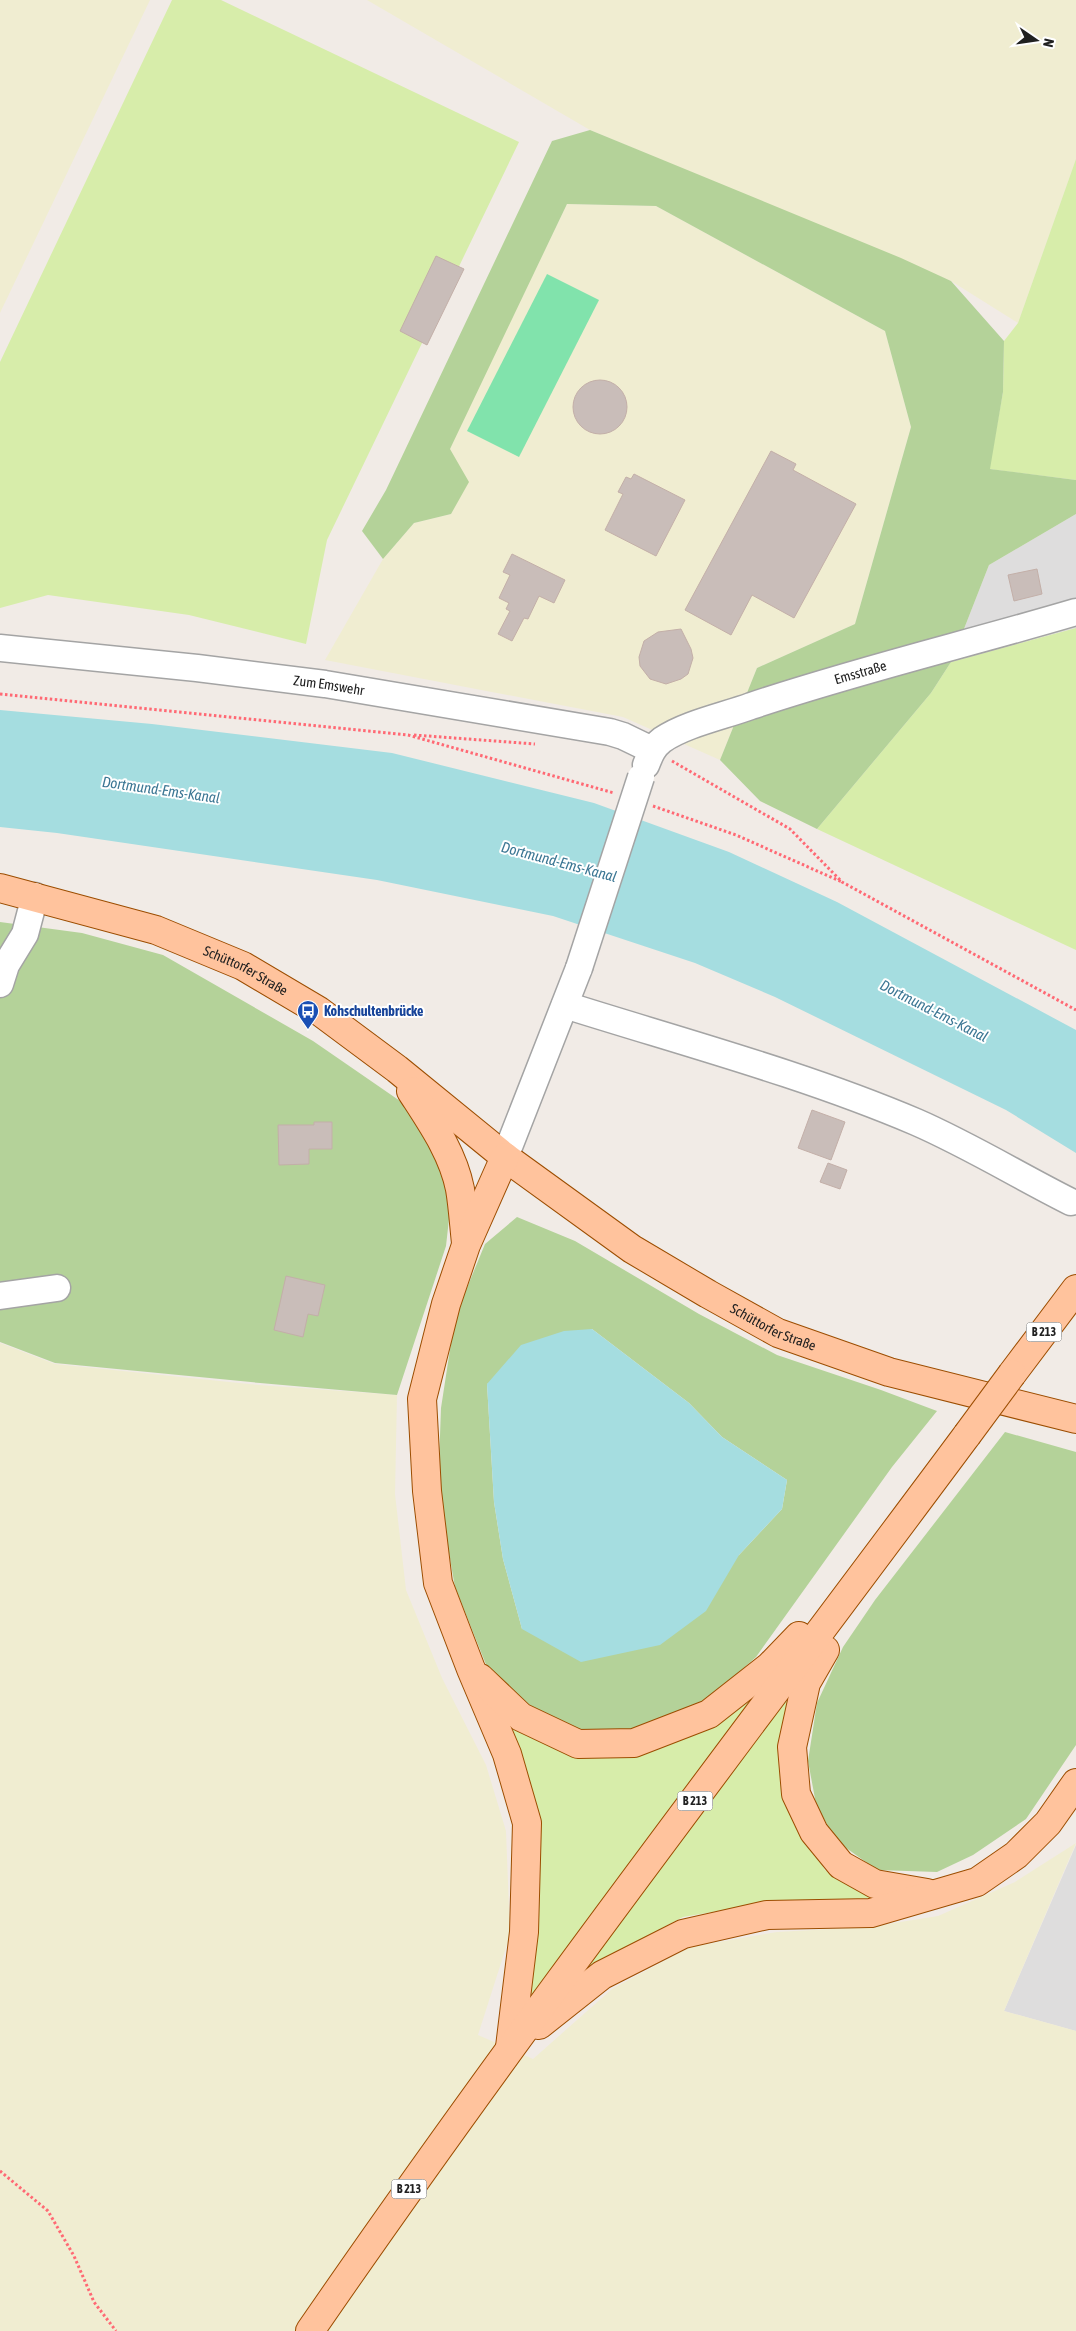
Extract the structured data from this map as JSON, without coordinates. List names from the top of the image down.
{
  "streets": {
    "main road": ["Schüttorfer Straße", "B 213"],
    "street": ["Emsstraße", "Zum Emswehr"]
  },
  "crossings": [
    ["Emsstraße", "Zum Emswehr"]
  ],
  "water": ["Dortmund-Ems-Kanal"],
  "places": {
    "bus stop": ["Kohschultenbrücke"]
  },
  "north": "right"
}
